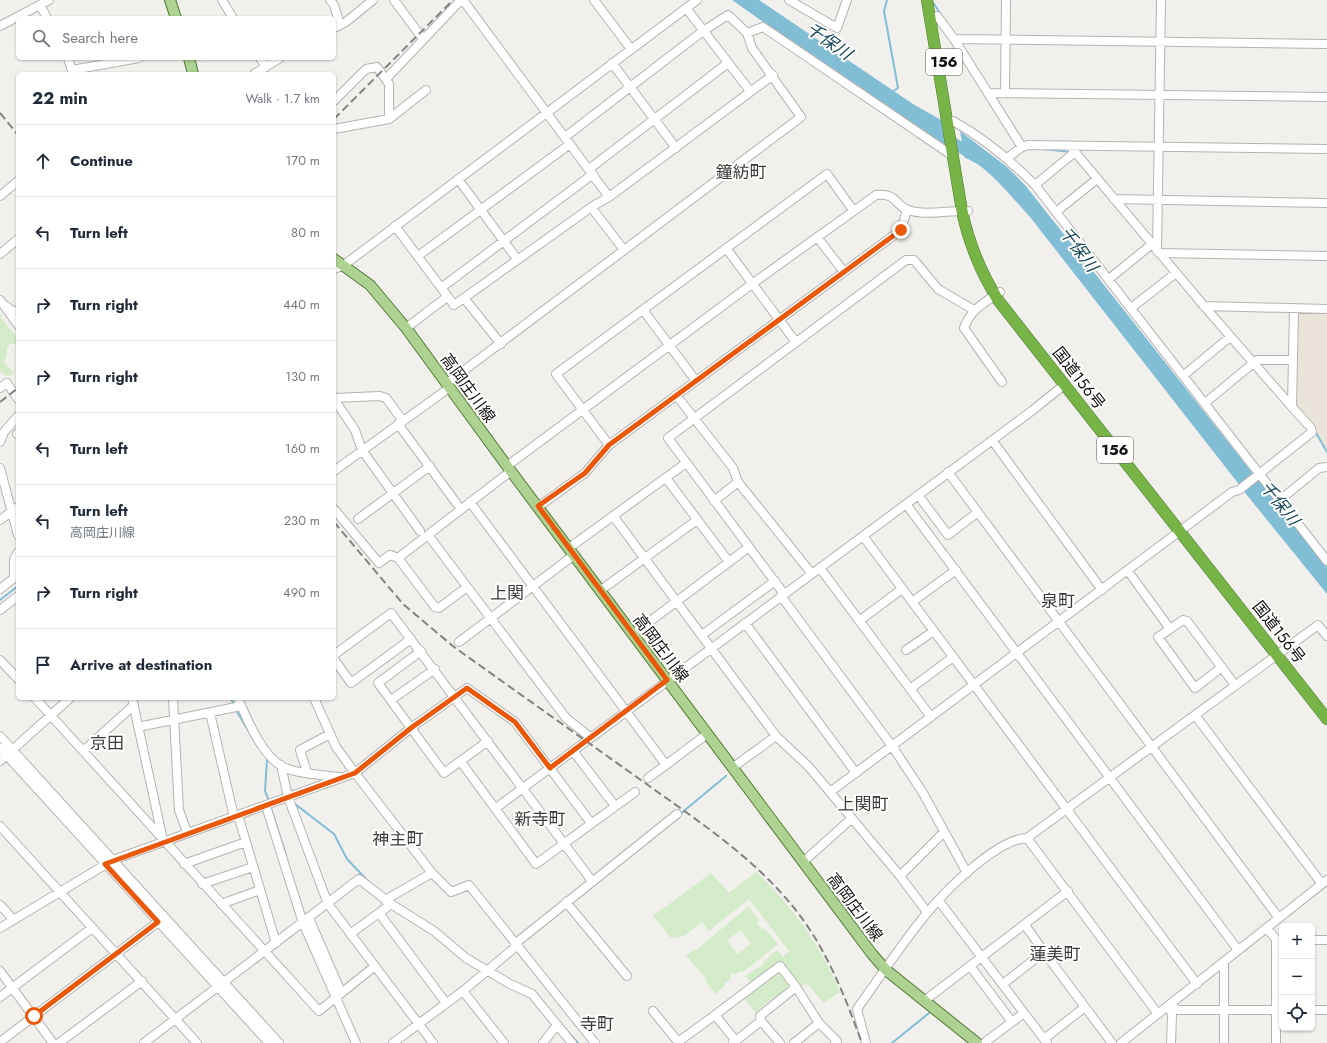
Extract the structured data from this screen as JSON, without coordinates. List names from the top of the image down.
{
  "streets": {
    "highway": ["156", "国道156号"],
    "main road": ["高岡庄川線"]
  },
  "districts": [
    "鐘紡町",
    "上関",
    "泉町",
    "京田",
    "上関町",
    "新寺町",
    "神主町",
    "蓮美町",
    "寺町"
  ],
  "water": ["千保川"],
  "page": {
    "search": "Search here",
    "heading": ["22 min", "Walk · 1.7 km"],
    "list": [
      ["Continue", "170 m"],
      ["Turn left", "80 m"],
      ["Turn right", "440 m"],
      ["Turn right", "130 m"],
      ["Turn left", "160 m"],
      ["Turn left", "高岡庄川線", "230 m"],
      ["Turn right", "490 m"],
      "Arrive at destination"
    ],
    "map_buttons": ["+", "−"]
  }
}
